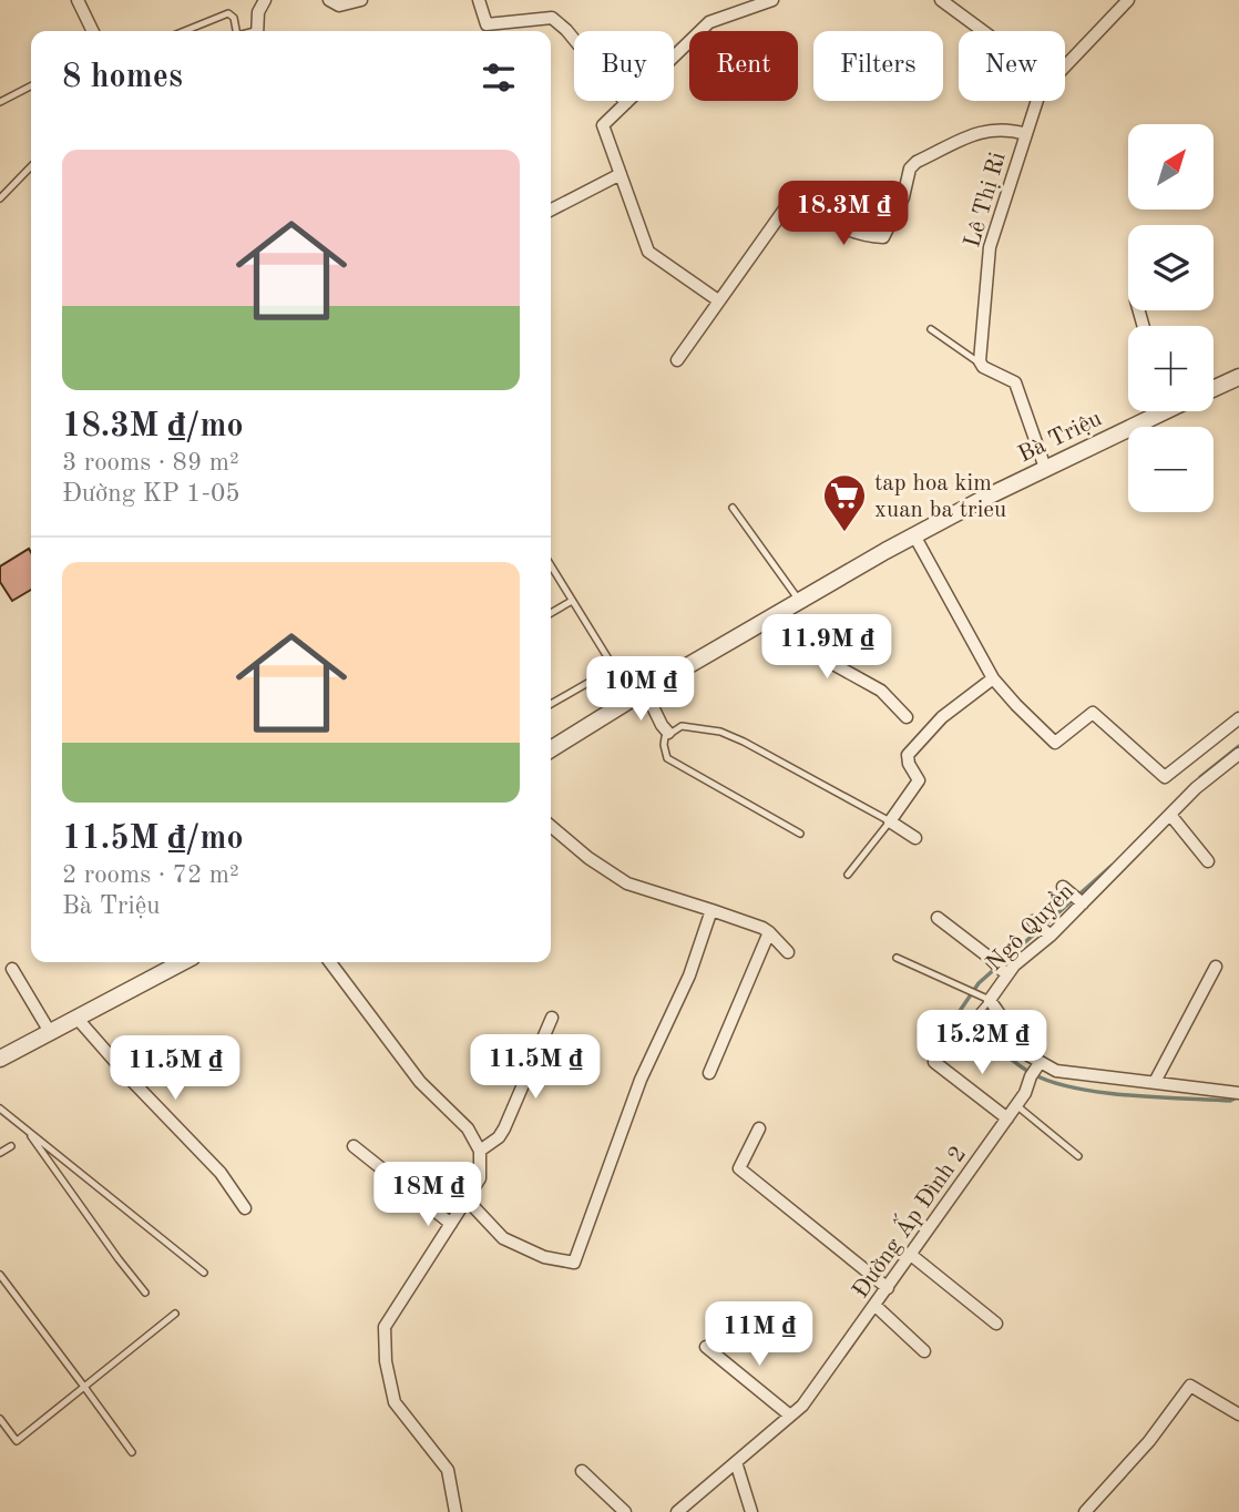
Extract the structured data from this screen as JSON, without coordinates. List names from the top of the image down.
{
  "streets": {
    "street": [
      "Lê Thị Ri",
      "Bà Triệu",
      "Ngô Quyền",
      "Đường Ấp Đình 2"
    ]
  },
  "crossings": [
    ["Ngô Quyền", "Đường Ấp Đình 2"]
  ],
  "places": {
    "supermarket": ["tap hoa kim xuan ba trieu"]
  },
  "north": "top right",
  "page": {
    "chip": [
      "Buy",
      "Rent",
      "Filters",
      "New"
    ],
    "heading": "8 homes",
    "map_buttons": ["+", "−"],
    "list": [
      {
        "name": "18.3M ₫/mo",
        "note": "3 rooms · 89 m² · Đường KP 1-05"
      },
      {
        "name": "11.5M ₫/mo",
        "note": "2 rooms · 72 m² · Bà Triệu"
      }
    ],
    "price": [
      "18.3M ₫",
      "11.9M ₫",
      "10M ₫",
      "15.2M ₫",
      "11.5M ₫",
      "11.5M ₫",
      "18M ₫",
      "11M ₫"
    ]
  }
}
